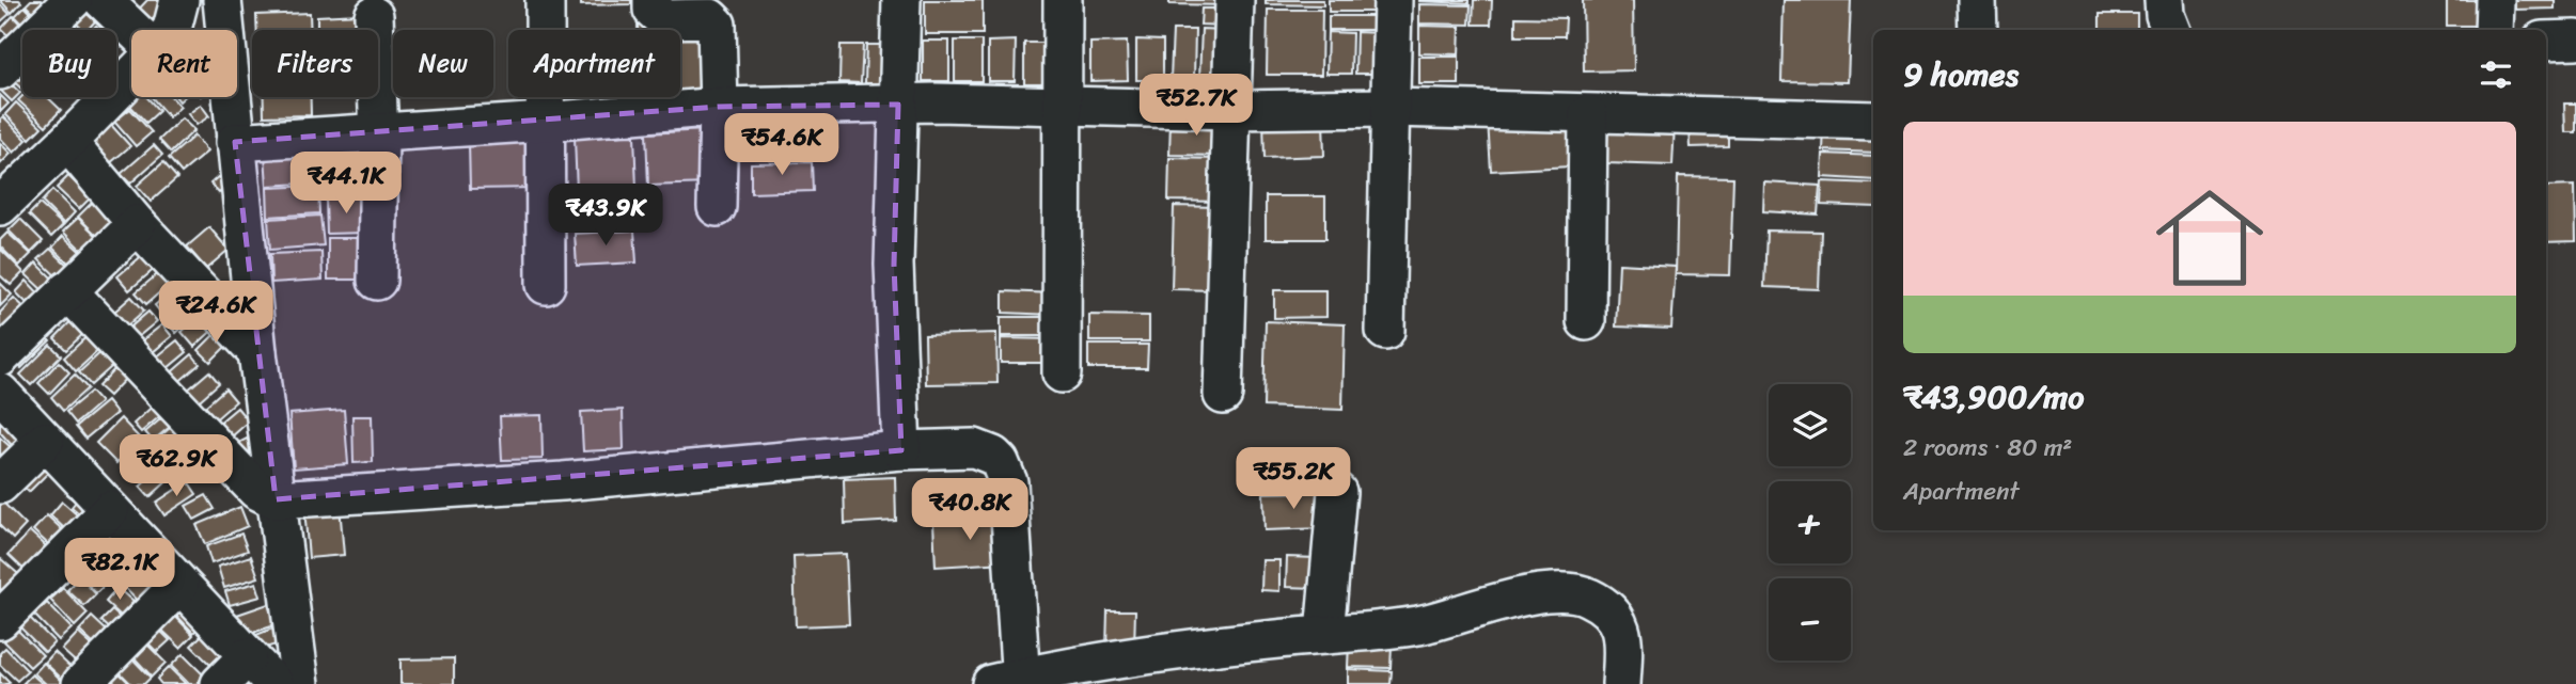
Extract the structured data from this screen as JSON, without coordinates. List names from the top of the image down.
{
  "page": {
    "chip": [
      "Buy",
      "Rent",
      "Filters",
      "New",
      "Apartment"
    ],
    "heading": "9 homes",
    "price": [
      "₹52.7K",
      "₹54.6K",
      "₹44.1K",
      "₹43.9K",
      "₹24.6K",
      "₹62.9K",
      "₹55.2K",
      "₹40.8K",
      "₹82.1K"
    ],
    "list": [
      {
        "name": "₹43,900/mo",
        "note": "2 rooms · 80 m² · Apartment"
      }
    ],
    "map_buttons": ["+", "−"]
  }
}
